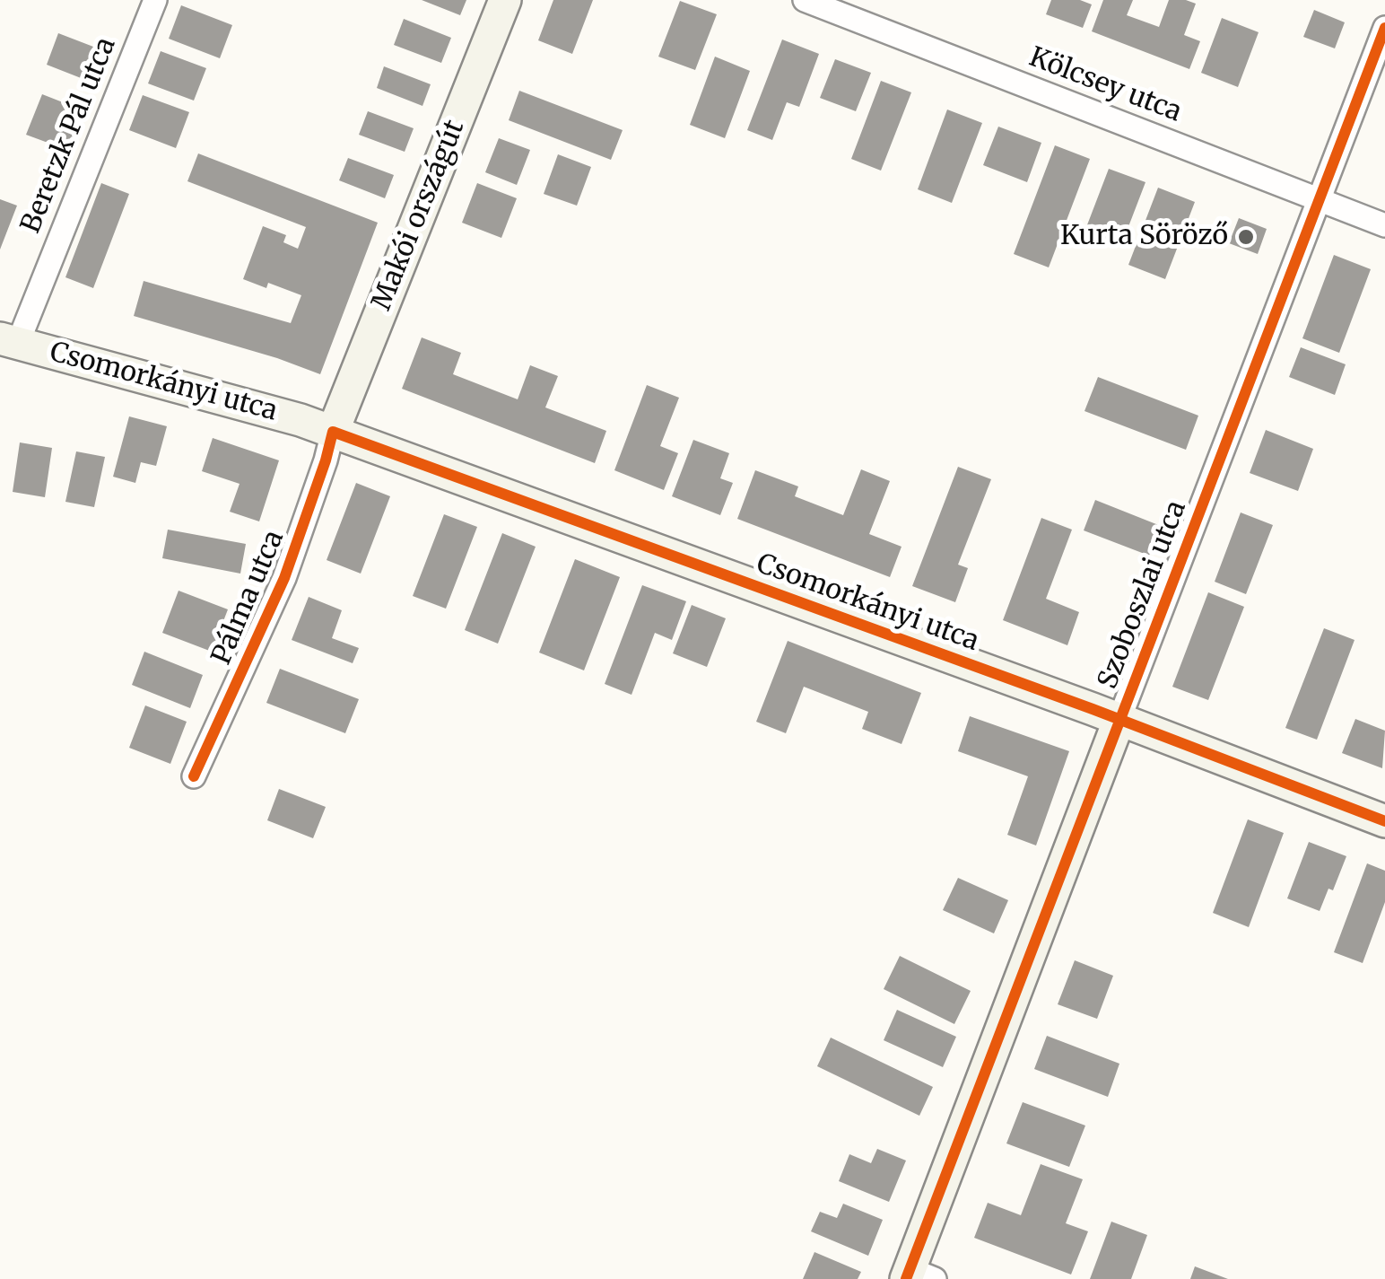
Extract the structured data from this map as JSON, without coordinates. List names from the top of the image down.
{
  "streets": {
    "street": [
      "Kölcsey utca",
      "Beretzk Pál utca",
      "Makói országút",
      "Csomorkányi utca",
      "Szoboszlai utca",
      "Pálma utca"
    ]
  },
  "crossings": [
    ["Kölcsey utca", "Szoboszlai utca"],
    ["Beretzk Pál utca", "Csomorkányi utca"],
    ["Makói országút", "Csomorkányi utca"],
    ["Makói országút", "Pálma utca"],
    ["Csomorkányi utca", "Szoboszlai utca"],
    ["Csomorkányi utca", "Pálma utca"]
  ],
  "places": ["Kurta Söröző"]
}
